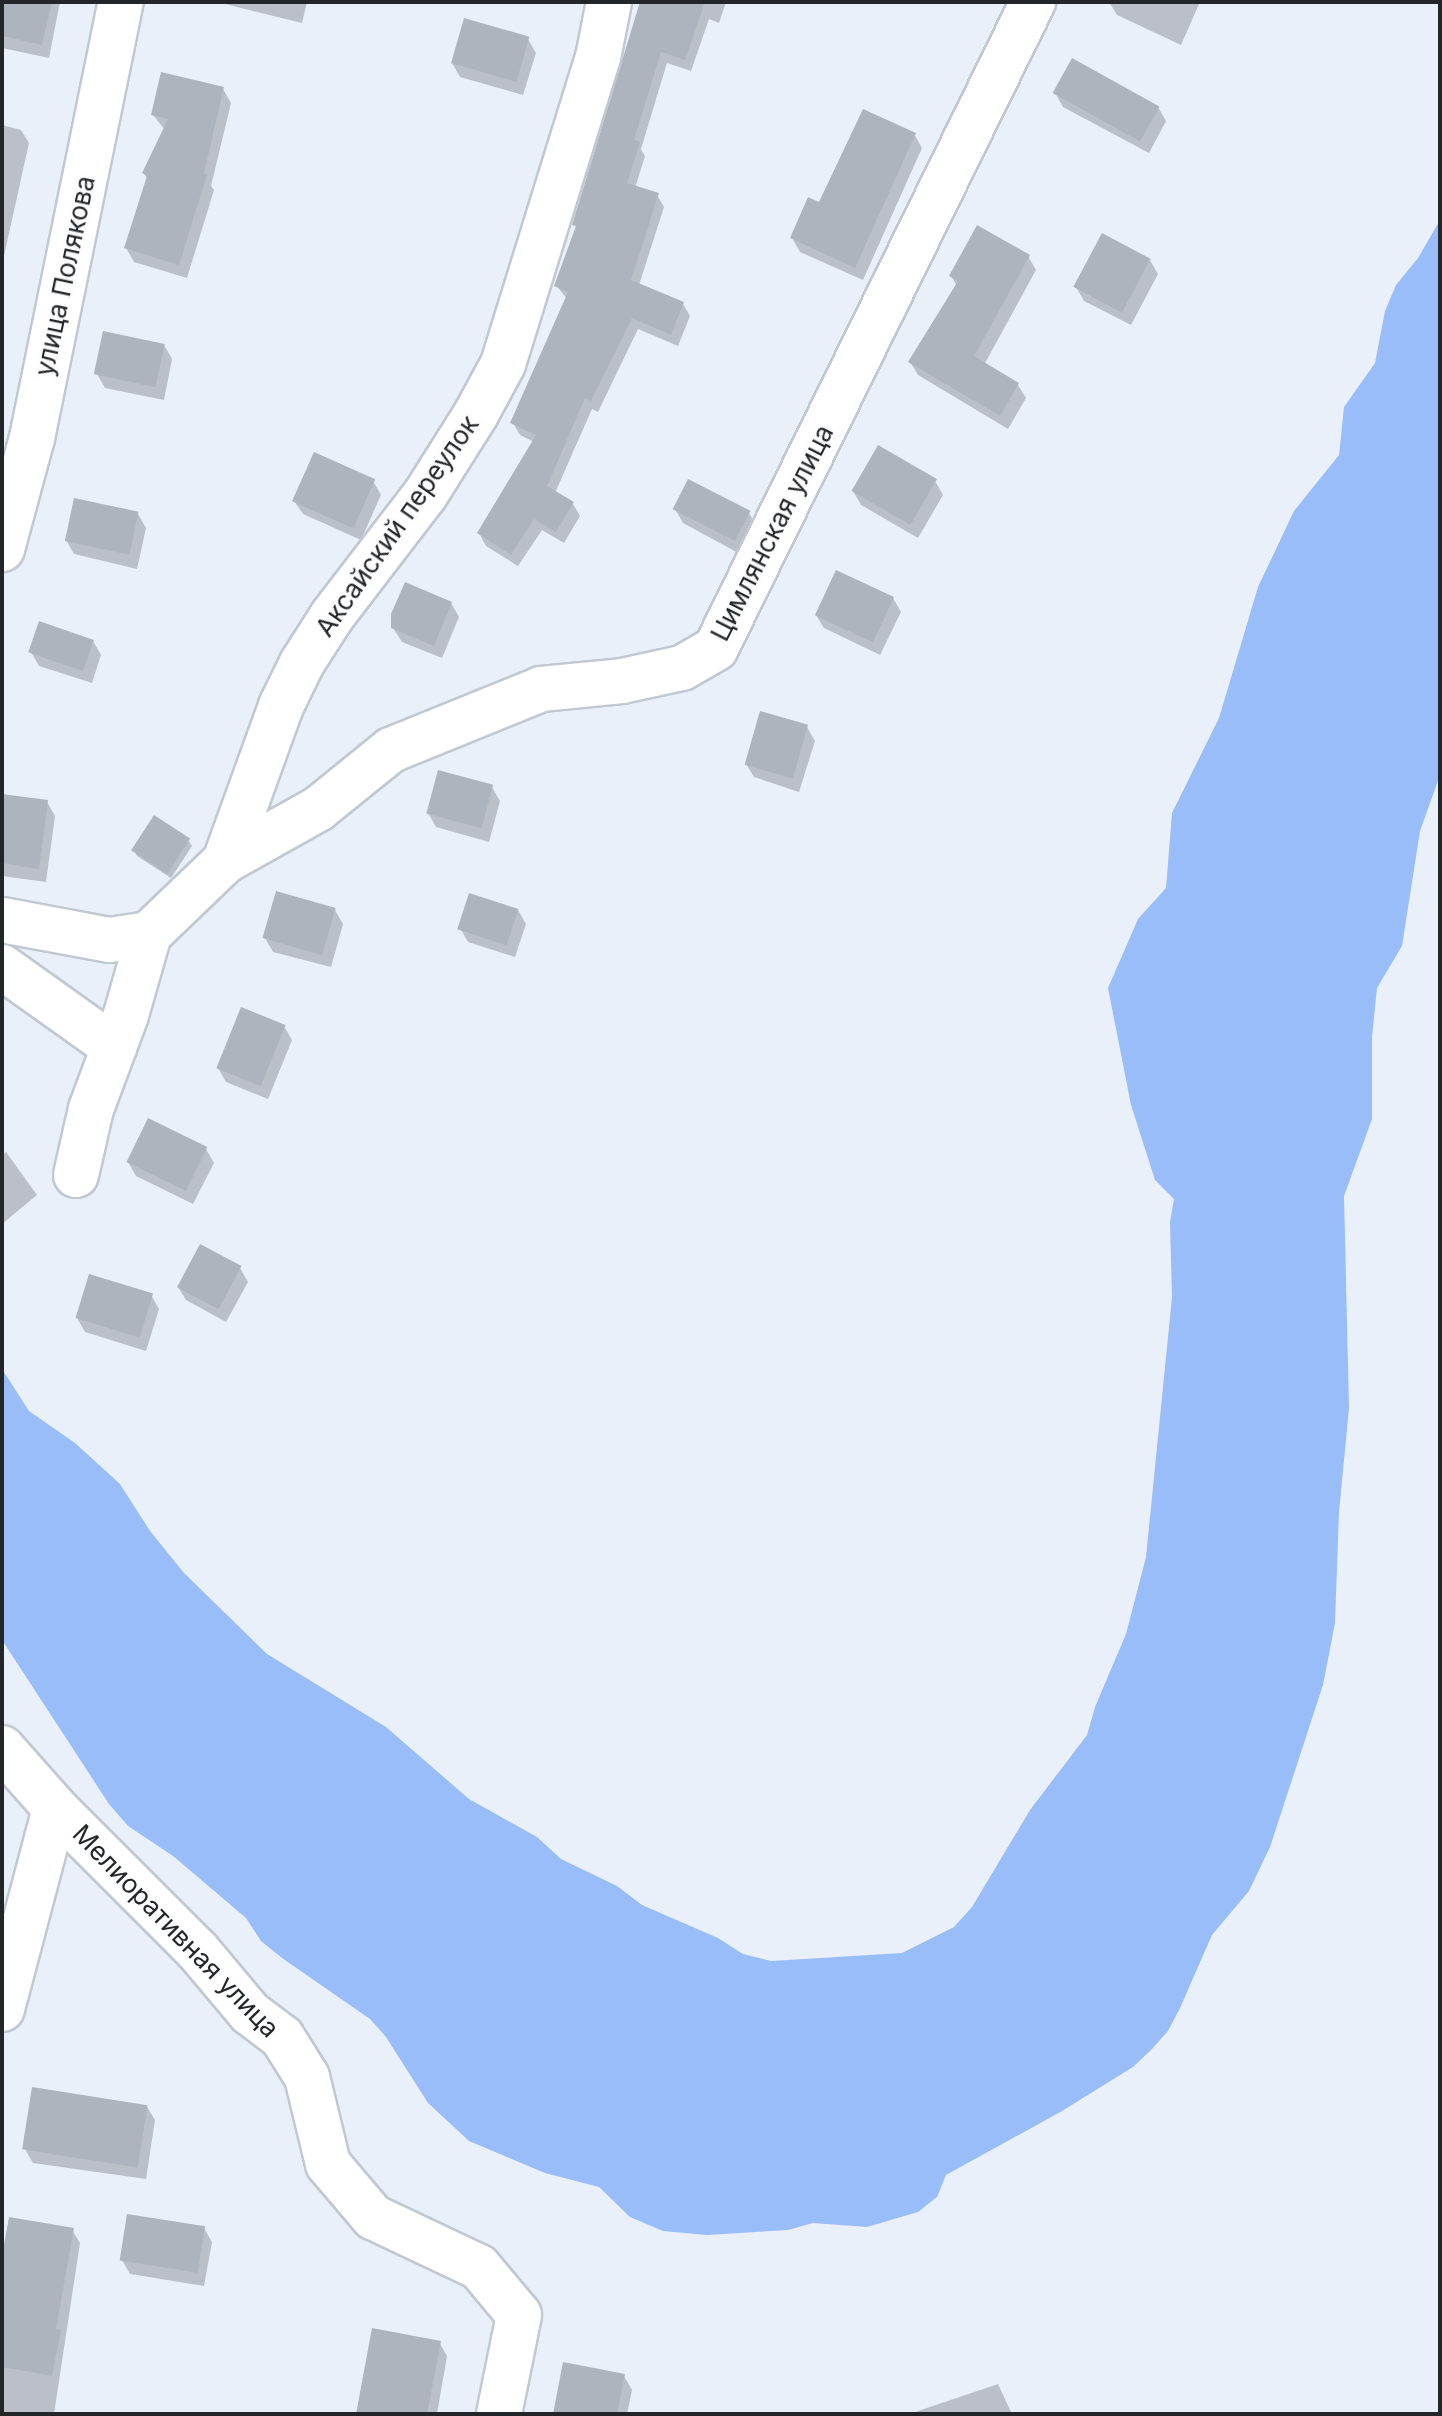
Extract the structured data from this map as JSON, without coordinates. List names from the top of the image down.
{
  "streets": {
    "street": [
      "улица Полякова",
      "Аксайский переулок",
      "Цимлянская улица",
      "Мелиоративная улица"
    ]
  },
  "crossings": [
    ["Аксайский переулок", "Цимлянская улица"]
  ]
}
